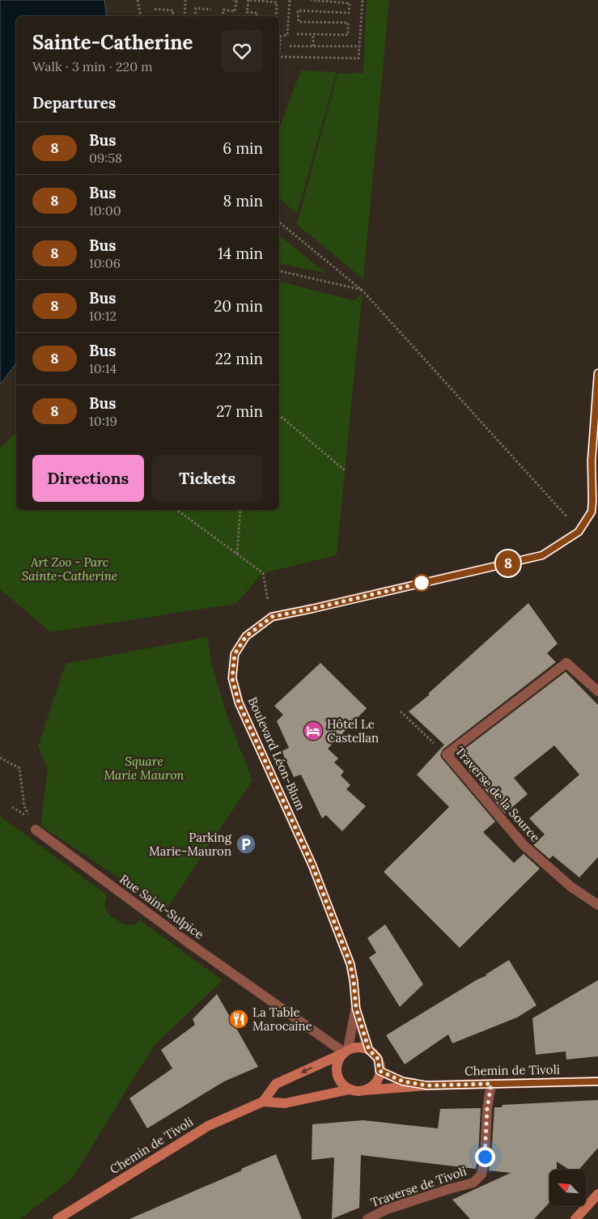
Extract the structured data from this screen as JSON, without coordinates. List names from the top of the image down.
{
  "streets": {
    "street": [
      "Boulevard Léon-Blum",
      "Traverse de la Source",
      "Rue Saint-Sulpice",
      "Chemin de Tivoli",
      "Traverse de Tivoli"
    ]
  },
  "crossings": [
    ["Boulevard Léon-Blum", "Rue Saint-Sulpice"],
    ["Boulevard Léon-Blum", "Chemin de Tivoli"],
    ["Rue Saint-Sulpice", "Chemin de Tivoli"],
    ["Chemin de Tivoli", "Traverse de Tivoli"]
  ],
  "parks": ["Art Zoo - Parc Sainte-Catherine", "Square Marie Mauron"],
  "places": {
    "hotel": ["Hôtel Le Castellan"],
    "parking": ["Parking Marie-Mauron"],
    "restaurant": ["La Table Marocaine"]
  },
  "lines": ["bus line 8"],
  "north": "top left",
  "page": {
    "on_map": "8",
    "heading": [
      ["Sainte-Catherine", "Walk · 3 min · 220 m"],
      "Departures"
    ],
    "list": [
      {
        "mark": "8",
        "name": "Bus",
        "note": "09:58",
        "value": "6 min"
      },
      {
        "mark": "8",
        "name": "Bus",
        "note": "10:00",
        "value": "8 min"
      },
      {
        "mark": "8",
        "name": "Bus",
        "note": "10:06",
        "value": "14 min"
      },
      {
        "mark": "8",
        "name": "Bus",
        "note": "10:12",
        "value": "20 min"
      },
      {
        "mark": "8",
        "name": "Bus",
        "note": "10:14",
        "value": "22 min"
      },
      {
        "mark": "8",
        "name": "Bus",
        "note": "10:19",
        "value": "27 min"
      }
    ],
    "buttons": ["Directions", "Tickets"]
  }
}
